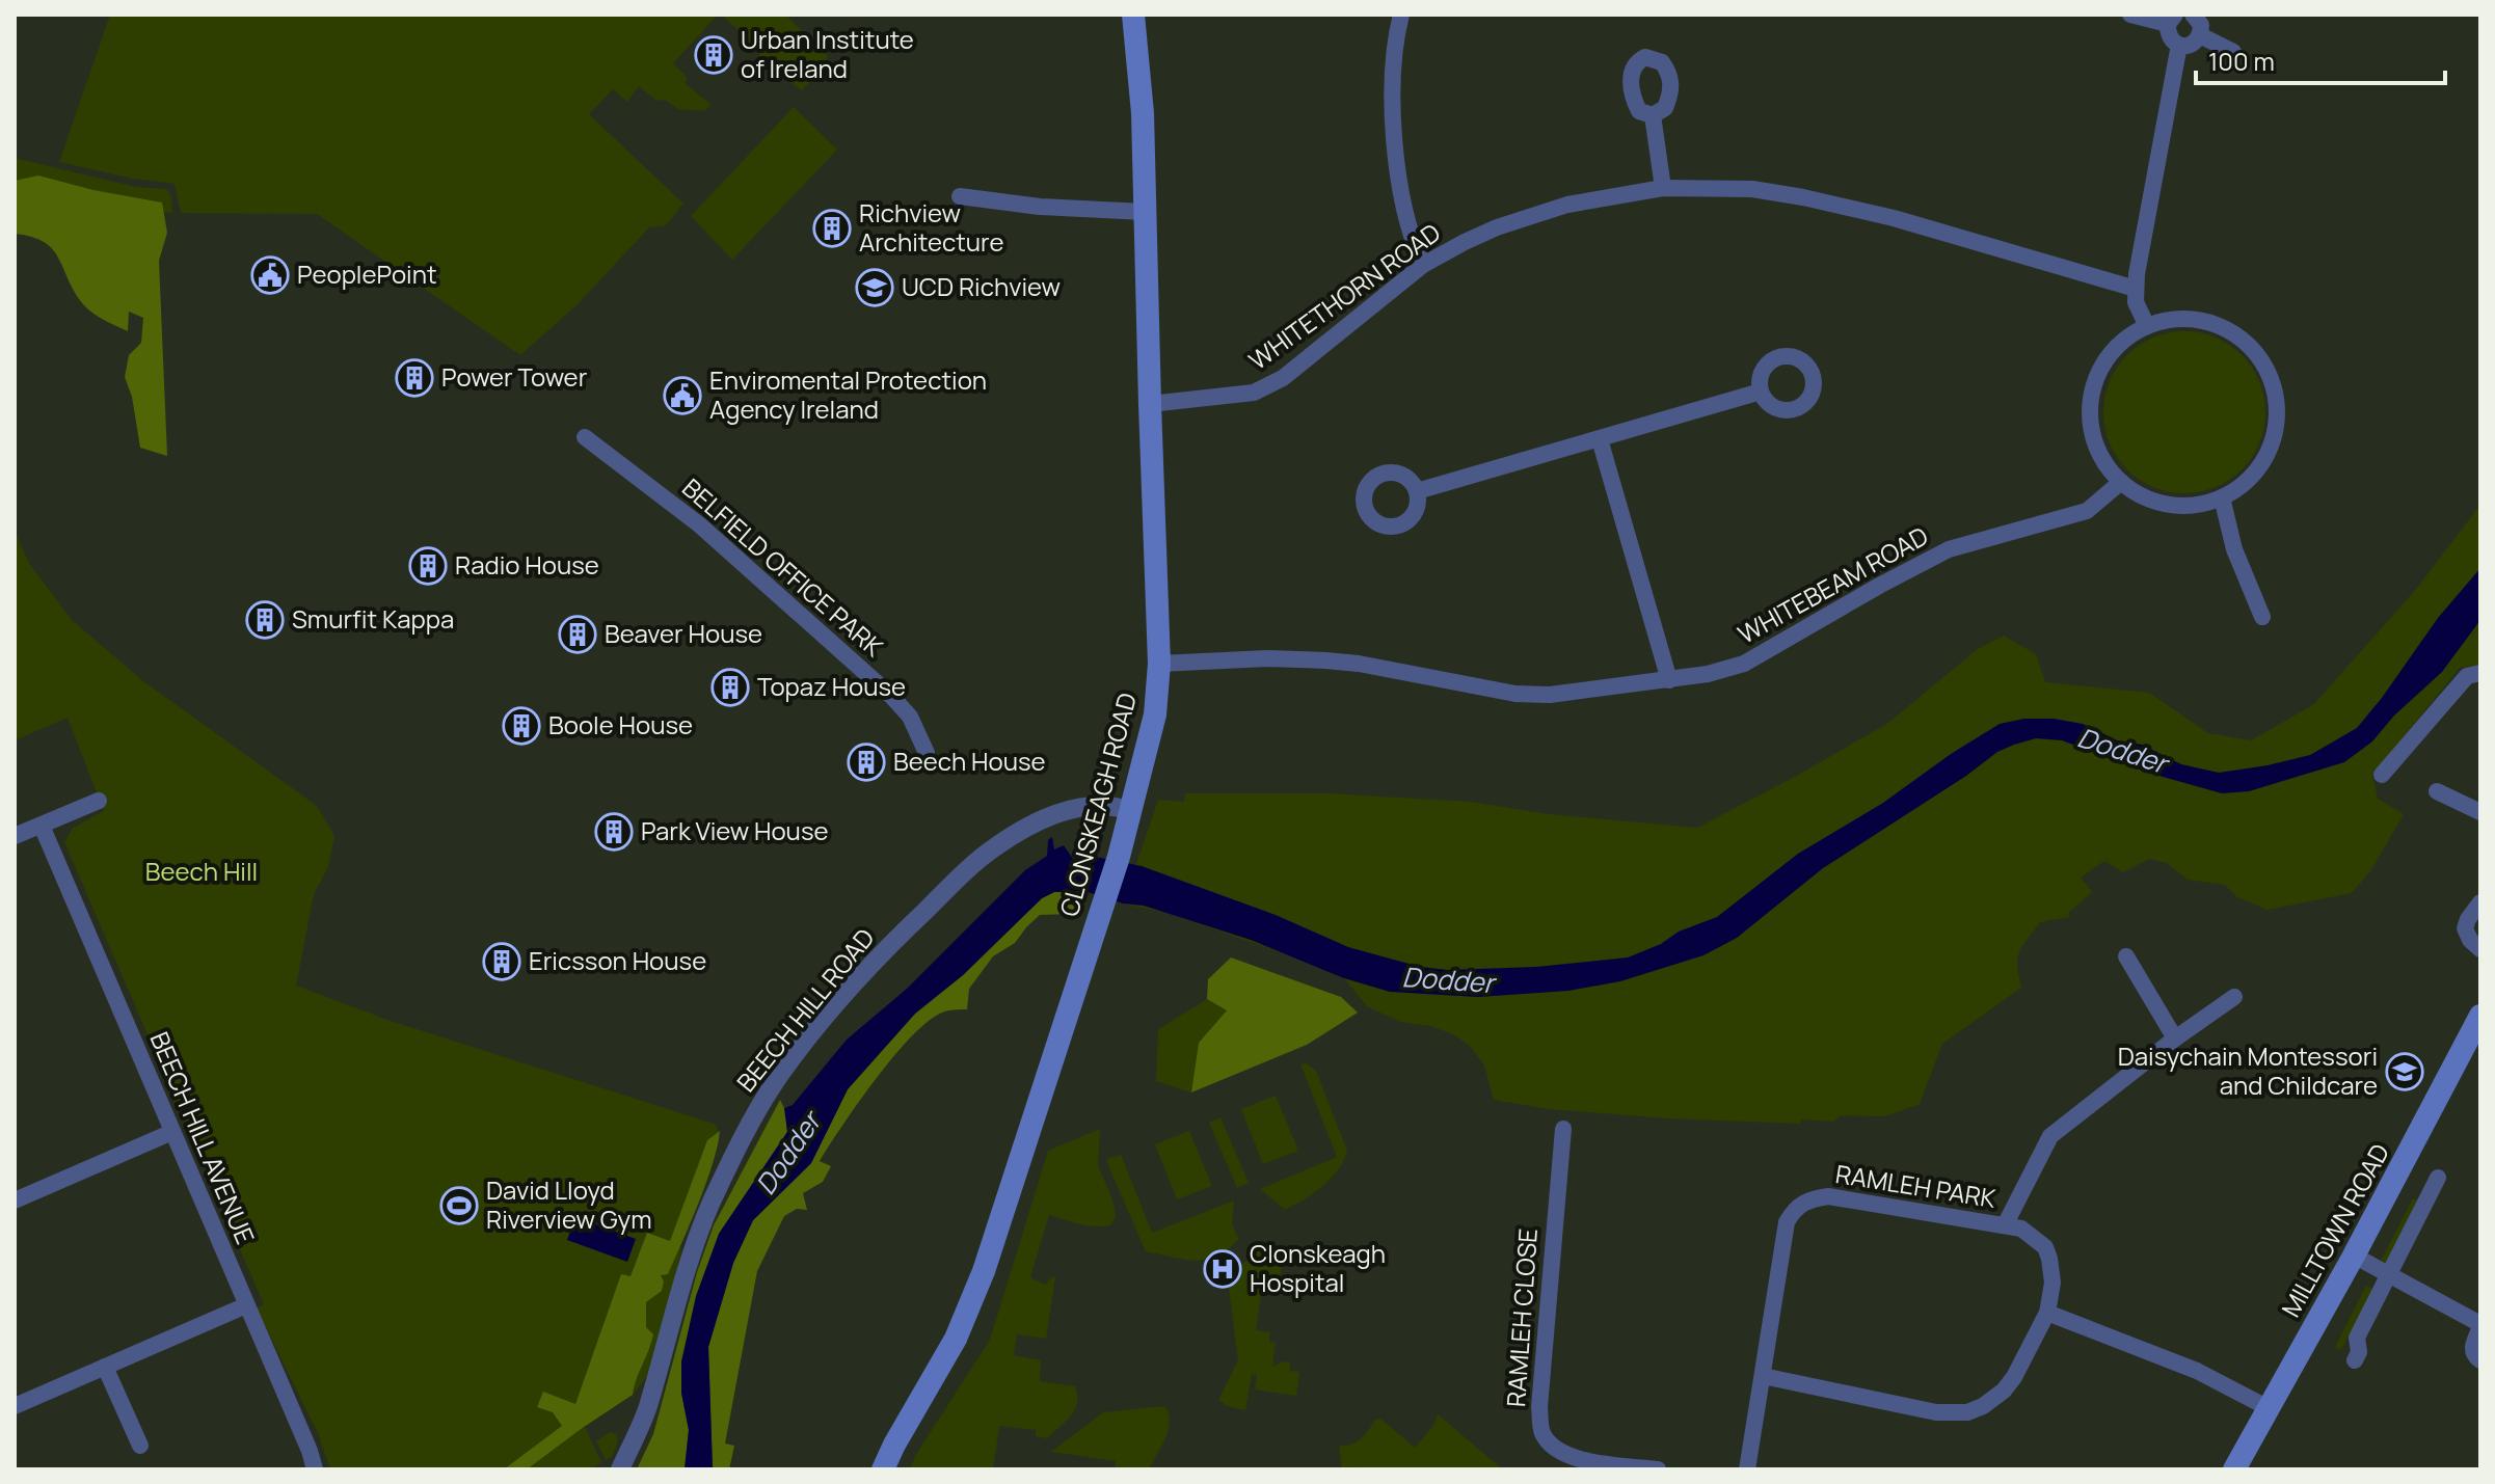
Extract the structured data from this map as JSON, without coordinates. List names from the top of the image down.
{
  "streets": {
    "main road": ["CLONSKEAGH ROAD", "MILLTOWN ROAD"],
    "street": [
      "WHITETHORN ROAD",
      "BELFIELD OFFICE PARK",
      "WHITEBEAM ROAD",
      "BEECH HILL ROAD",
      "BEECH HILL AVENUE",
      "RAMLEH PARK",
      "RAMLEH CLOSE"
    ]
  },
  "crossings": [
    ["WHITETHORN ROAD", "CLONSKEAGH ROAD"],
    ["WHITEBEAM ROAD", "CLONSKEAGH ROAD"],
    ["CLONSKEAGH ROAD", "BEECH HILL ROAD"]
  ],
  "water": ["Dodder"],
  "parks": ["Beech Hill"],
  "places": {
    "building": [
      "Urban Institute of Ireland",
      "Richview Architecture",
      "Power Tower",
      "Radio House",
      "Smurfit Kappa",
      "Beaver House",
      "Topaz House",
      "Boole House",
      "Beech House",
      "Park View House",
      "Ericsson House"
    ],
    "public building": ["PeoplePoint", "Enviromental Protection Agency Ireland"],
    "school or university": ["UCD Richview", "Daisychain Montessori and Childcare"],
    "sports": ["David Lloyd Riverview Gym"],
    "hospital": ["Clonskeagh Hospital"]
  },
  "scale_bar": "100 m"
}
